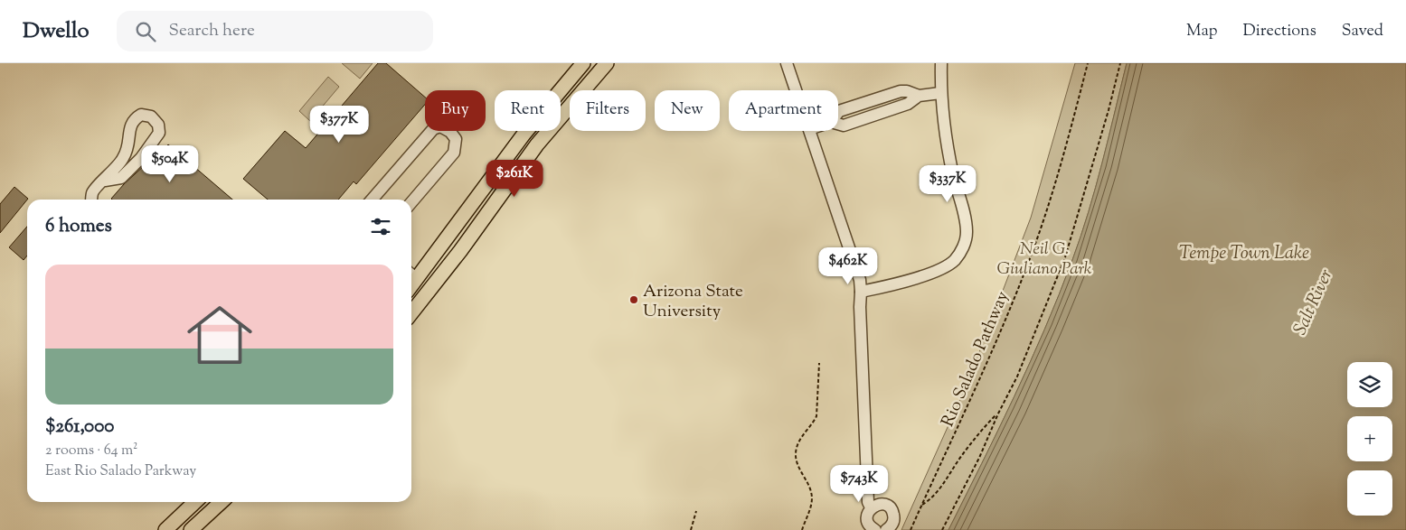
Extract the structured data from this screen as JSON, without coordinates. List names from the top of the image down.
{
  "streets": {
    "path": ["Rio Salado Pathway"]
  },
  "water": ["Tempe Town Lake", "Salt River"],
  "parks": ["Neil G. Giuliano Park"],
  "places": ["Arizona State University"],
  "page": {
    "header": "Dwello",
    "search": "Search here",
    "nav": ["Map", "Directions", "Saved"],
    "chip": [
      "Buy",
      "Rent",
      "Filters",
      "New",
      "Apartment"
    ],
    "price": [
      "$377K",
      "$504K",
      "$261K",
      "$337K",
      "$462K",
      "$743K"
    ],
    "heading": "6 homes",
    "list": [
      {
        "name": "$261,000",
        "note": "2 rooms · 64 m² · East Rio Salado Parkway"
      }
    ],
    "map_buttons": ["+", "−"]
  }
}
